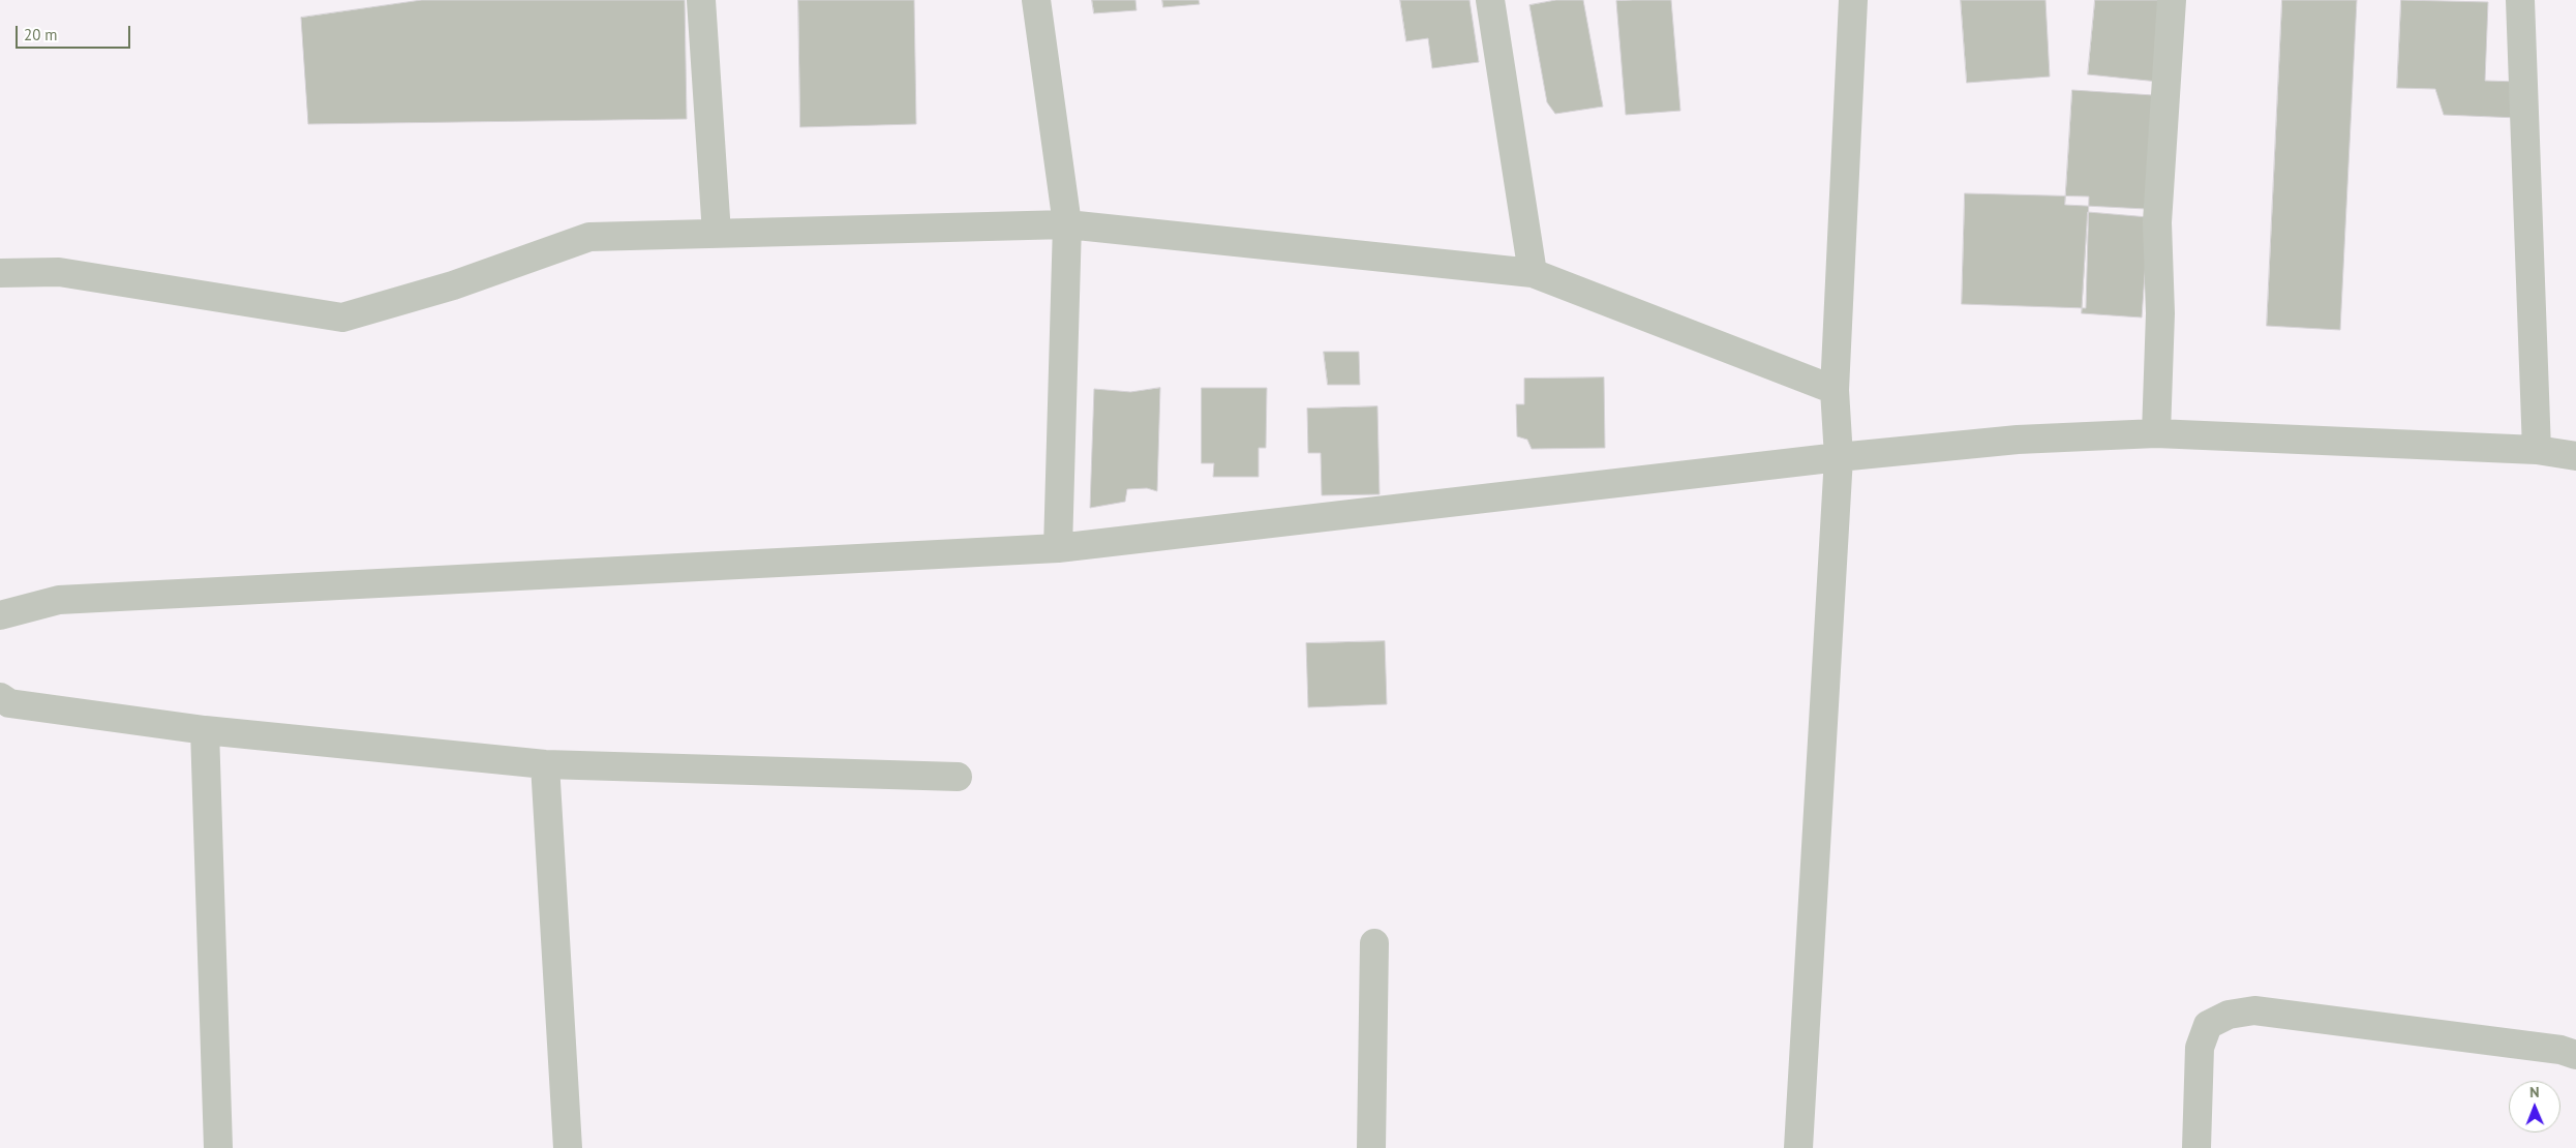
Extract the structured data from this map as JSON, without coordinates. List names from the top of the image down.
{
  "scale_bar": "20 m",
  "north": "top"
}
